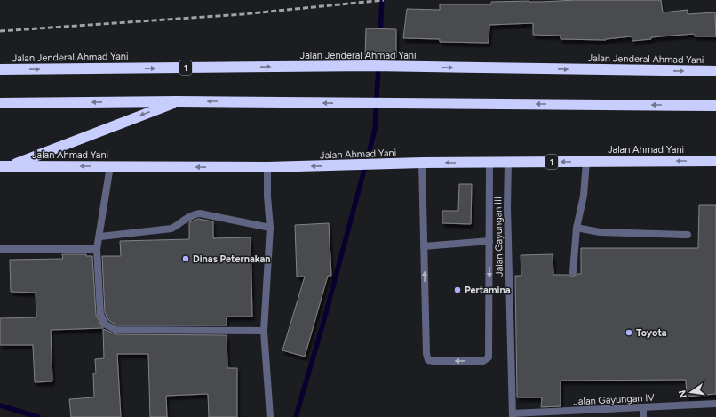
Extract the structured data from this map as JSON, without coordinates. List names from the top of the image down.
{
  "streets": {
    "highway": ["Jalan Jenderal Ahmad Yani", "1", "Jalan Ahmad Yani"],
    "street": ["Jalan Gayungan III", "Jalan Gayungan IV"]
  },
  "crossings": [
    ["Jalan Ahmad Yani", "Jalan Gayungan III"],
    ["Jalan Gayungan III", "Jalan Gayungan IV"]
  ],
  "places": ["Dinas Peternakan", "Pertamina", "Toyota"],
  "north": "left"
}
